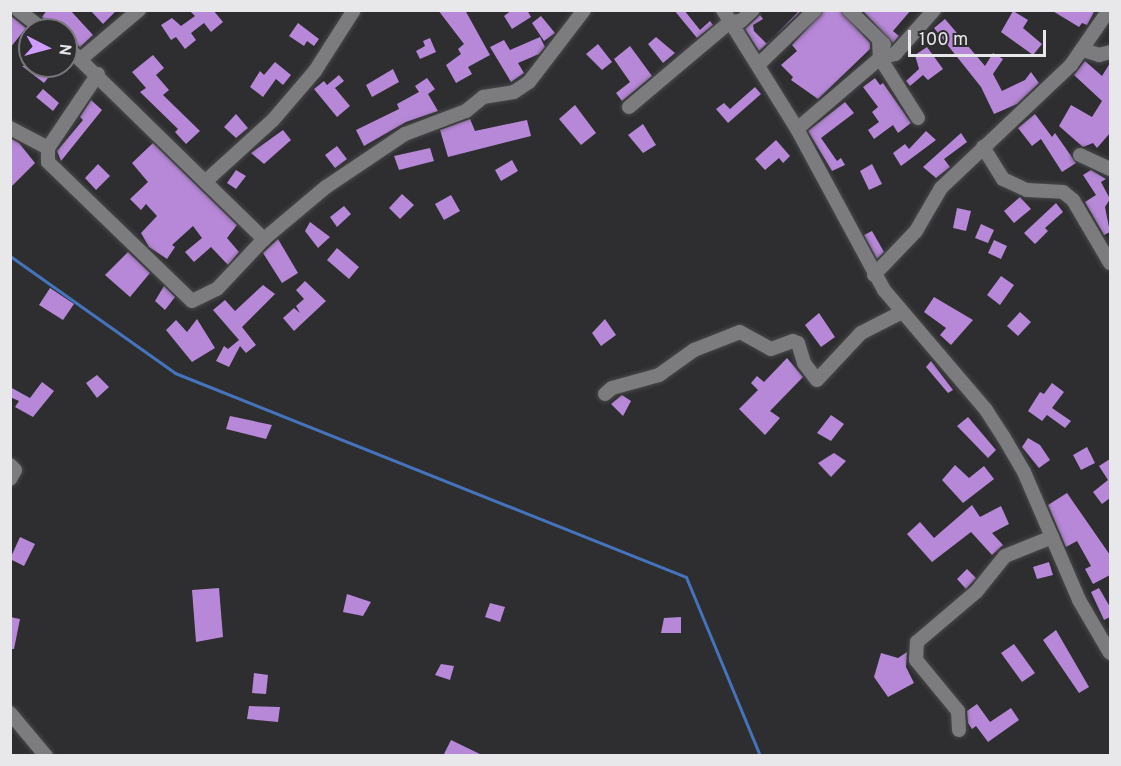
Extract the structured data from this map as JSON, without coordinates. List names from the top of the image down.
{
  "scale_bar": "100 m",
  "north": "right"
}
